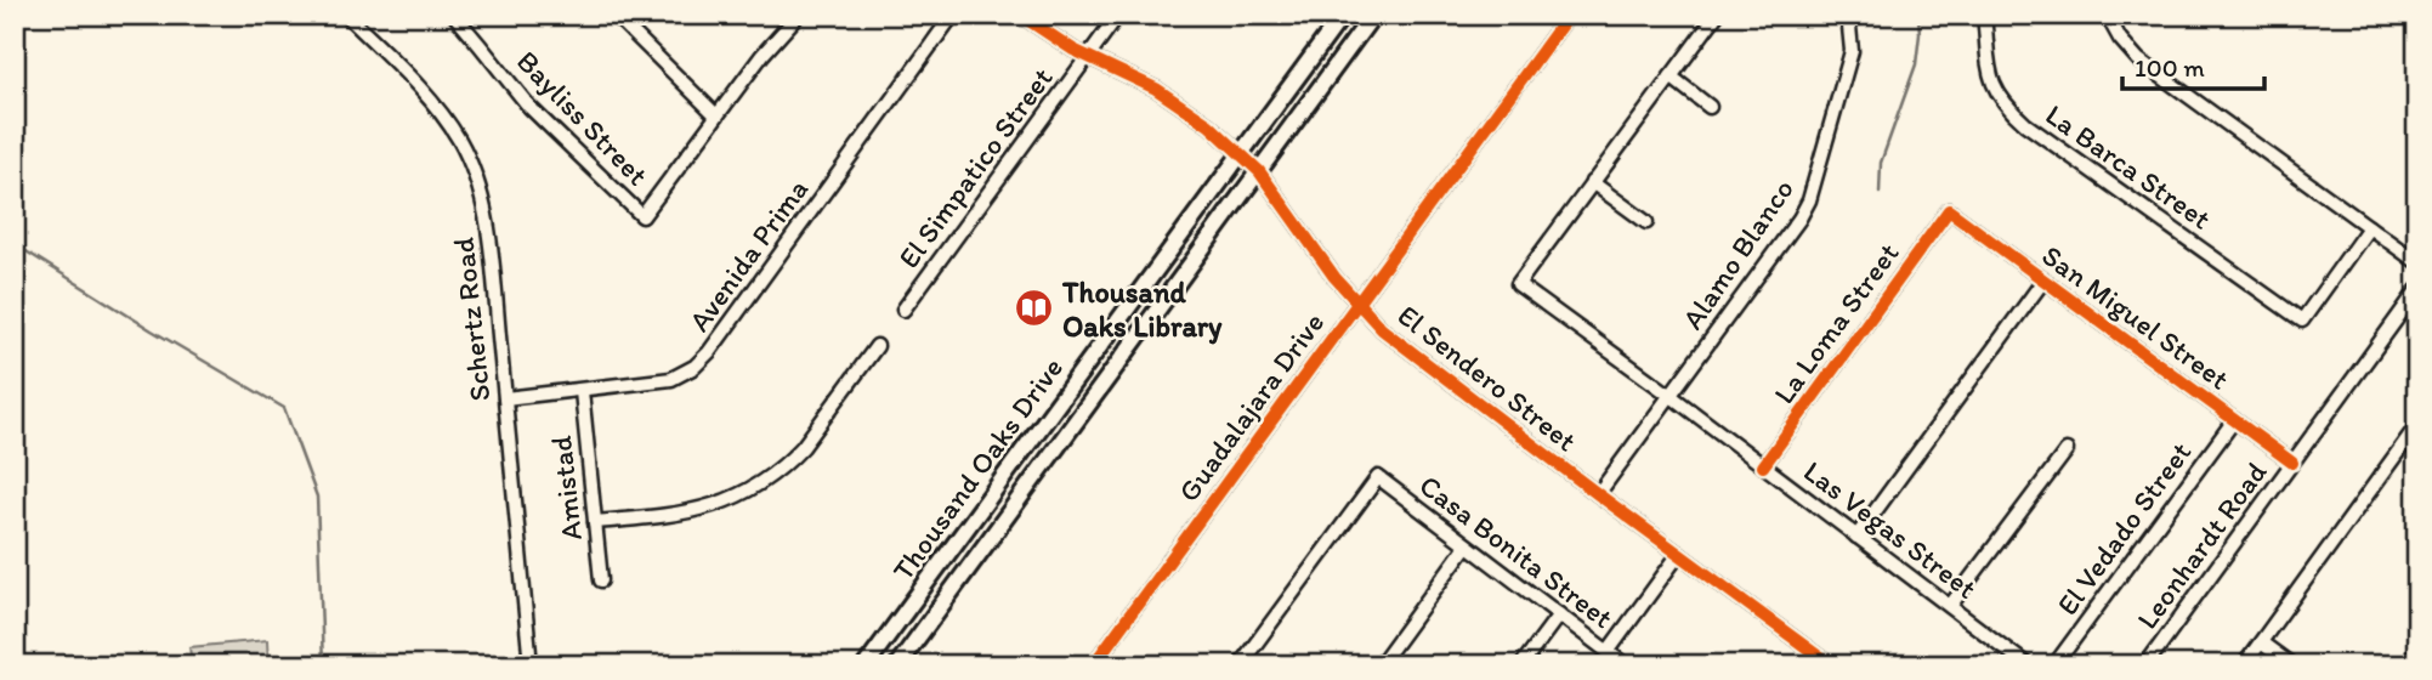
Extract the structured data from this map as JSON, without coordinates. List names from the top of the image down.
{
  "streets": {
    "main road": ["Thousand Oaks Drive"],
    "street": [
      "Bayliss Street",
      "La Barca Street",
      "El Simpatico Street",
      "Alamo Blanco",
      "Avenida Prima",
      "San Miguel Street",
      "Schertz Road",
      "La Loma Street",
      "El Sendero Street",
      "Guadalajara Drive",
      "Amistad",
      "El Vedado Street",
      "Las Vegas Street",
      "Leonhardt Road",
      "Casa Bonita Street"
    ]
  },
  "crossings": [
    ["El Simpatico Street", "El Sendero Street"],
    ["Alamo Blanco", "El Sendero Street"],
    ["Alamo Blanco", "Las Vegas Street"],
    ["Avenida Prima", "Schertz Road"],
    ["Avenida Prima", "Amistad"],
    ["San Miguel Street", "La Loma Street"],
    ["San Miguel Street", "El Vedado Street"],
    ["San Miguel Street", "Leonhardt Road"],
    ["La Loma Street", "Las Vegas Street"],
    ["El Sendero Street", "Guadalajara Drive"],
    ["El Sendero Street", "Thousand Oaks Drive"]
  ],
  "places": {
    "library": ["Thousand Oaks Library"]
  },
  "scale_bar": "100 m"
}
